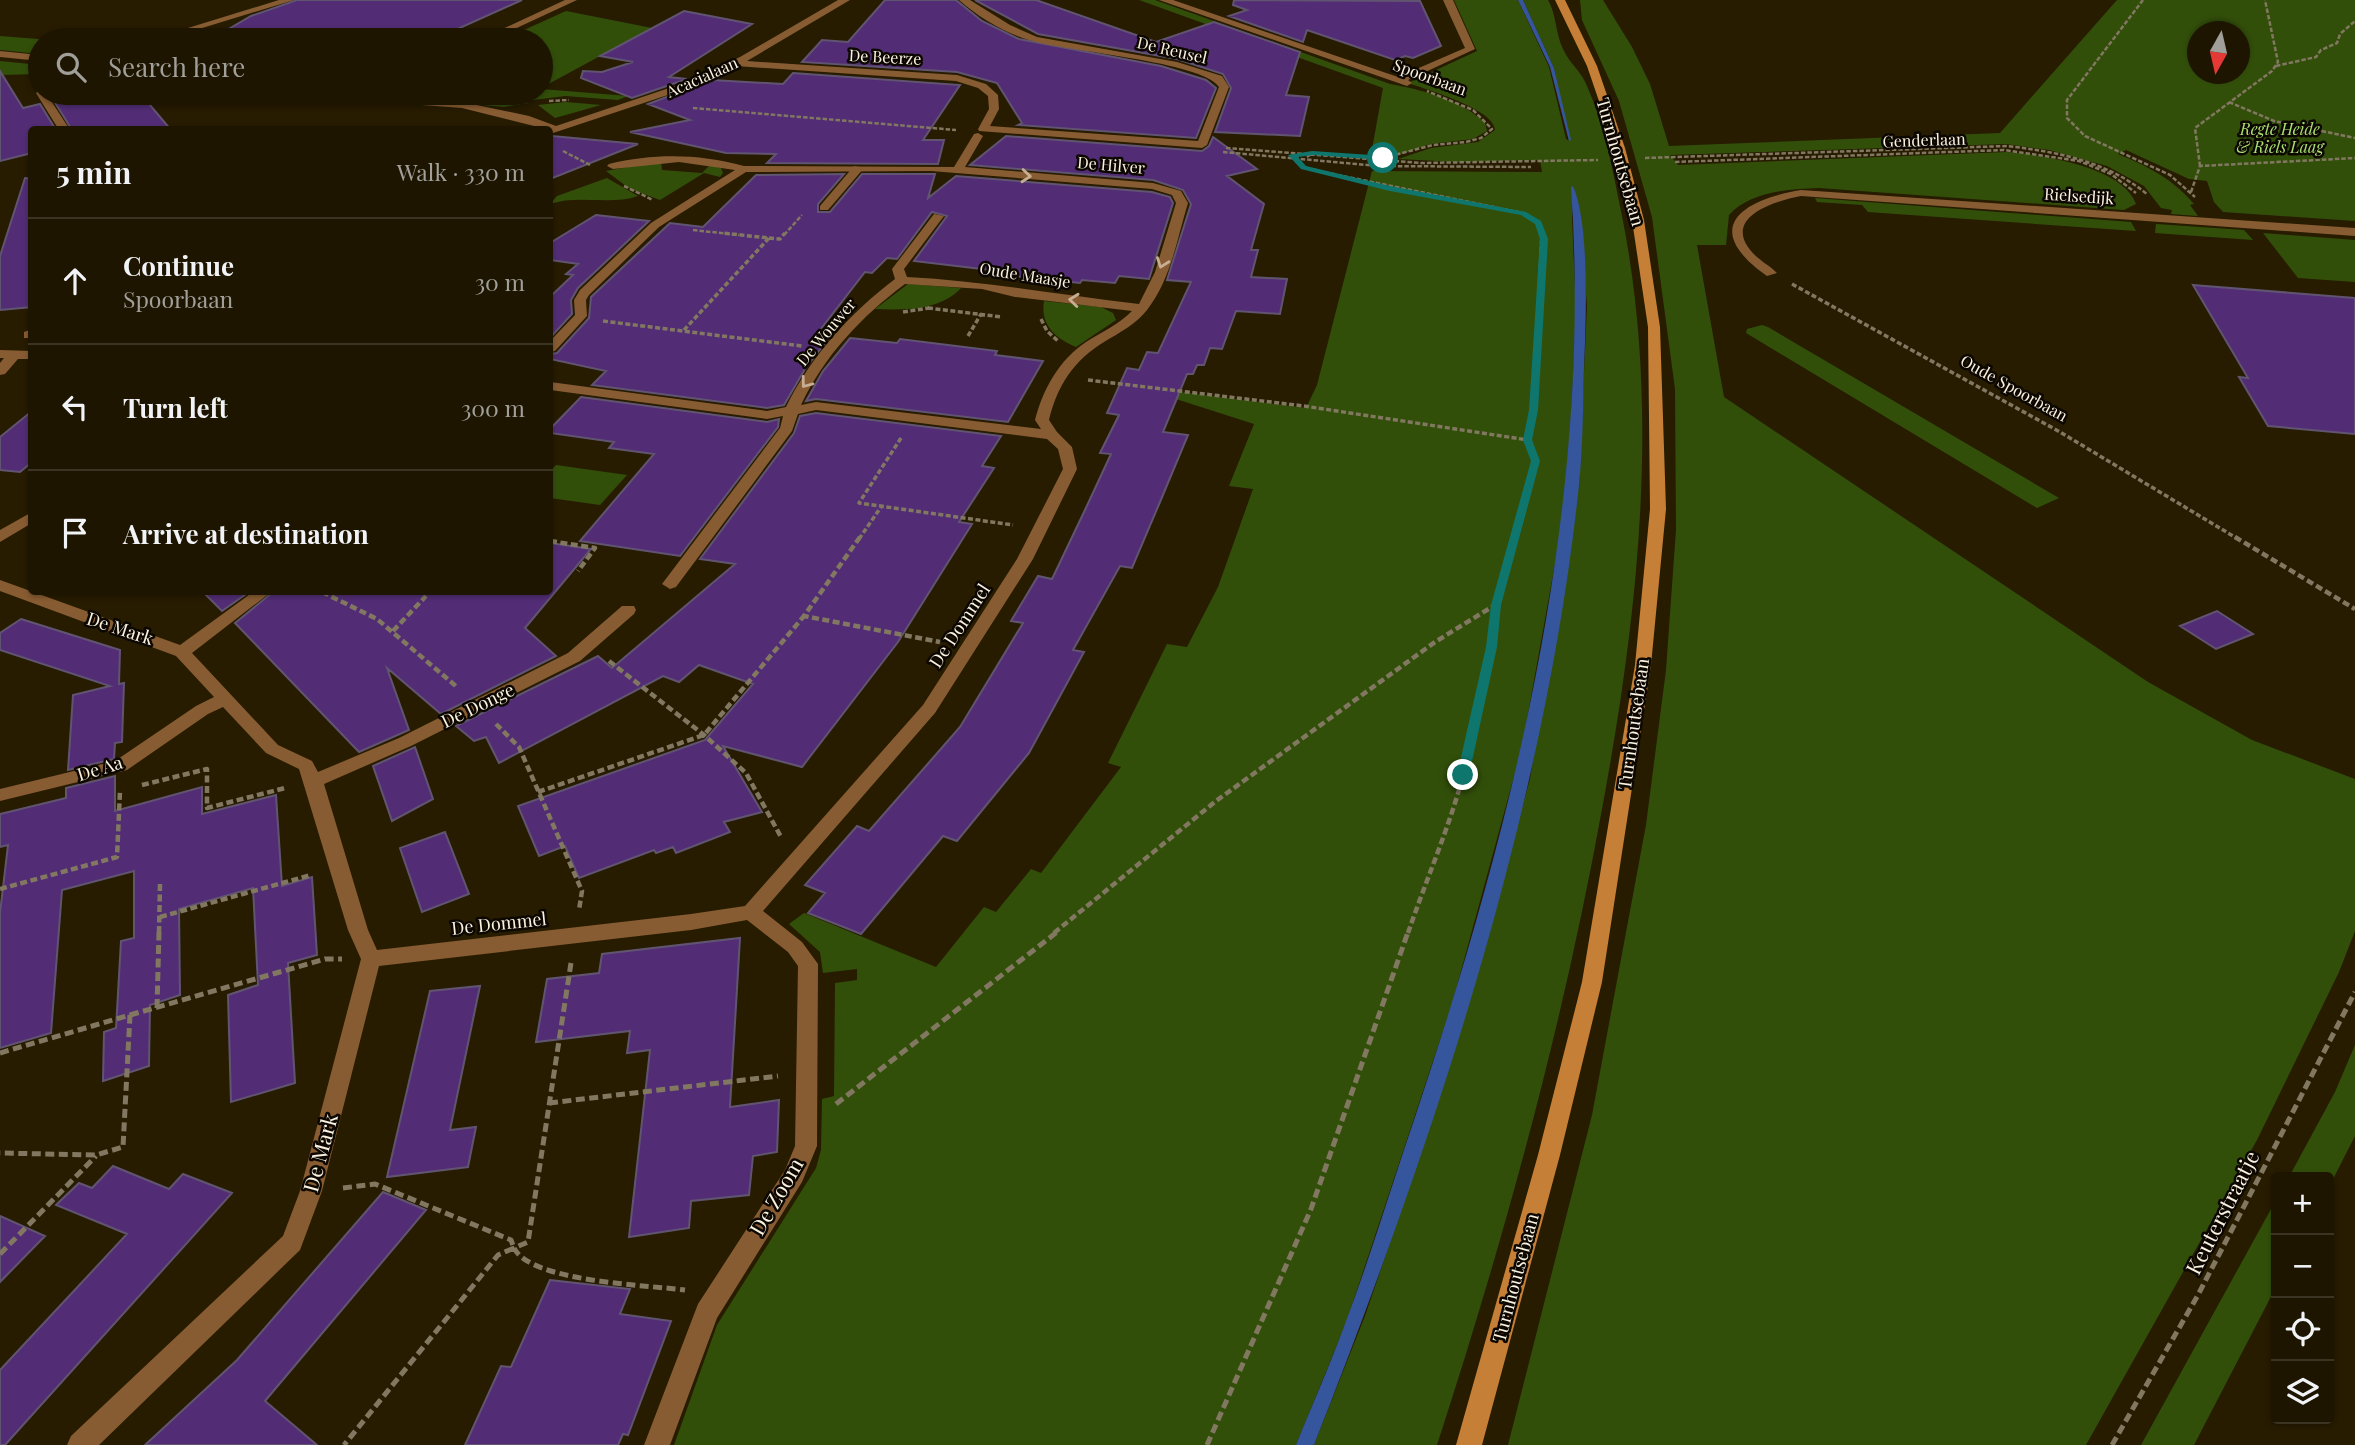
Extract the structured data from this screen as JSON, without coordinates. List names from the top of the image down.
{
  "streets": {
    "main road": ["Turnhoutsebaan"],
    "street": [
      "De Reusel",
      "De Beerze",
      "Acacialaan",
      "Spoorbaan",
      "De Hilver",
      "Rielsedijk",
      "Oude Maasje",
      "De Wouwer",
      "De Dommel",
      "De Mark",
      "De Donge",
      "De Aa",
      "De Zoom"
    ],
    "path": ["Genderlaan", "Oude Spoorbaan", "Keuterstraatje"]
  },
  "crossings": [
    ["De Beerze", "Acacialaan"],
    ["Genderlaan", "Rielsedijk"],
    ["De Hilver", "Oude Maasje"],
    ["De Hilver", "De Dommel"],
    ["Rielsedijk", "Oude Spoorbaan"],
    ["Oude Maasje", "De Wouwer"],
    ["De Dommel", "De Mark"],
    ["De Dommel", "De Zoom"],
    ["De Mark", "De Donge"],
    ["De Mark", "De Aa"]
  ],
  "one_way": ["Oude Maasje", "De Wouwer"],
  "parks": ["Regte Heide & Riels Laag"],
  "north": "bottom",
  "page": {
    "search": "Search here",
    "heading": ["5 min", "Walk · 330 m"],
    "list": [
      ["Continue", "Spoorbaan", "30 m"],
      ["Turn left", "300 m"],
      "Arrive at destination"
    ],
    "map_buttons": ["+", "−"]
  }
}
